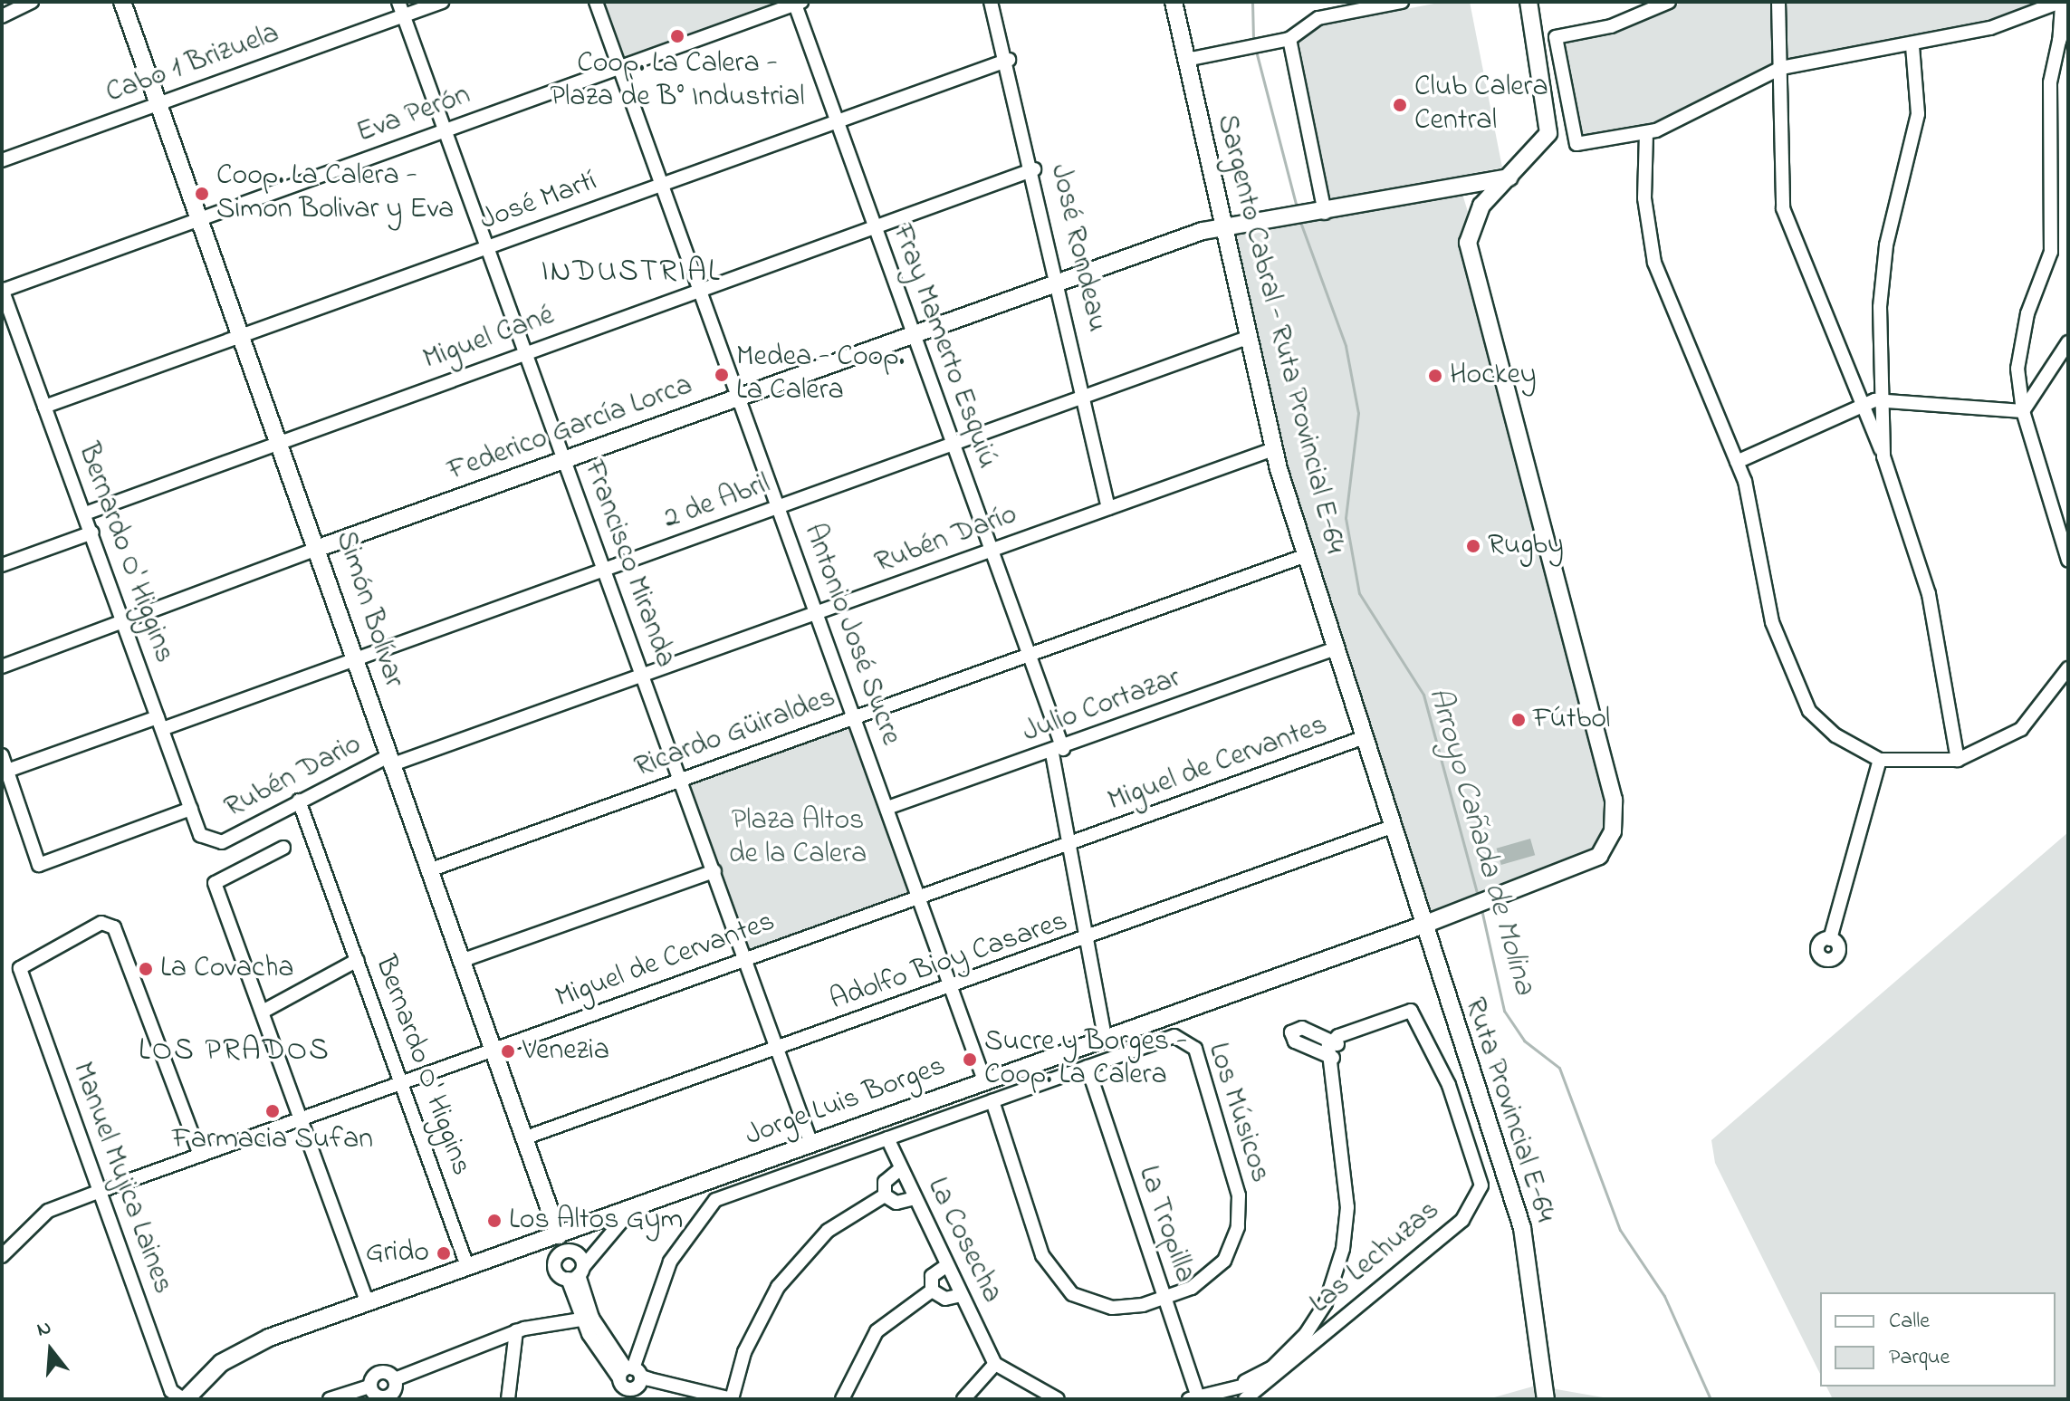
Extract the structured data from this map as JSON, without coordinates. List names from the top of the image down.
{
  "streets": {
    "street": [
      "Cabo 1 Brizuela",
      "Eva Perón",
      "José Martí",
      "José Rondeau",
      "Sargento Cabral - Ruta Provincial E-64",
      "Miguel Cané",
      "Fray Mamerto Esquiú",
      "Federico García Lorca",
      "2 de Abril",
      "Rubén Darío",
      "Bernardo O' Higgins",
      "Francisco Miranda",
      "Simón Bolívar",
      "Antonio José Sucre",
      "Julio Cortazar",
      "Ricardo Güiraldes",
      "Miguel de Cervantes",
      "Rubén Dario",
      "Adolfo Bioy Casares",
      "Jorge Luis Borges",
      "Ruta Provincial E-64",
      "Los Músicos",
      "Manuel Mujica Laines",
      "La Tropilla",
      "La Cosecha",
      "Las Lechuzas"
    ]
  },
  "crossings": [
    ["Cabo 1 Brizuela", "Francisco Miranda"],
    ["Cabo 1 Brizuela", "Simón Bolívar"],
    ["Eva Perón", "Fray Mamerto Esquiú"],
    ["Eva Perón", "Bernardo O' Higgins"],
    ["Eva Perón", "Francisco Miranda"],
    ["Eva Perón", "Simón Bolívar"],
    ["Eva Perón", "Antonio José Sucre"],
    ["José Martí", "José Rondeau"],
    ["José Martí", "Fray Mamerto Esquiú"],
    ["José Martí", "Bernardo O' Higgins"],
    ["José Martí", "Francisco Miranda"],
    ["José Martí", "Simón Bolívar"],
    ["José Martí", "Antonio José Sucre"],
    ["José Rondeau", "Miguel Cané"],
    ["José Rondeau", "Federico García Lorca"],
    ["José Rondeau", "2 de Abril"],
    ["José Rondeau", "Rubén Darío"],
    ["Sargento Cabral - Ruta Provincial E-64", "Federico García Lorca"],
    ["Sargento Cabral - Ruta Provincial E-64", "2 de Abril"],
    ["Sargento Cabral - Ruta Provincial E-64", "Rubén Darío"],
    ["Sargento Cabral - Ruta Provincial E-64", "Julio Cortazar"],
    ["Sargento Cabral - Ruta Provincial E-64", "Ricardo Güiraldes"],
    ["Sargento Cabral - Ruta Provincial E-64", "Miguel de Cervantes"],
    ["Sargento Cabral - Ruta Provincial E-64", "Adolfo Bioy Casares"],
    ["Sargento Cabral - Ruta Provincial E-64", "Jorge Luis Borges"],
    ["Sargento Cabral - Ruta Provincial E-64", "Ruta Provincial E-64"],
    ["Miguel Cané", "Fray Mamerto Esquiú"],
    ["Miguel Cané", "Bernardo O' Higgins"],
    ["Miguel Cané", "Francisco Miranda"],
    ["Miguel Cané", "Simón Bolívar"],
    ["Miguel Cané", "Antonio José Sucre"],
    ["Fray Mamerto Esquiú", "Federico García Lorca"],
    ["Fray Mamerto Esquiú", "2 de Abril"],
    ["Fray Mamerto Esquiú", "Rubén Darío"],
    ["Fray Mamerto Esquiú", "Julio Cortazar"],
    ["Fray Mamerto Esquiú", "Ricardo Güiraldes"],
    ["Fray Mamerto Esquiú", "Miguel de Cervantes"],
    ["Fray Mamerto Esquiú", "Adolfo Bioy Casares"],
    ["Fray Mamerto Esquiú", "Jorge Luis Borges"],
    ["Federico García Lorca", "Bernardo O' Higgins"],
    ["Federico García Lorca", "Francisco Miranda"],
    ["Federico García Lorca", "Simón Bolívar"],
    ["Federico García Lorca", "Antonio José Sucre"],
    ["2 de Abril", "Bernardo O' Higgins"],
    ["2 de Abril", "Francisco Miranda"],
    ["2 de Abril", "Simón Bolívar"],
    ["2 de Abril", "Antonio José Sucre"],
    ["Rubén Darío", "Francisco Miranda"],
    ["Rubén Darío", "Simón Bolívar"],
    ["Rubén Darío", "Antonio José Sucre"],
    ["Rubén Darío", "Rubén Dario"],
    ["Bernardo O' Higgins", "Miguel de Cervantes"],
    ["Bernardo O' Higgins", "Rubén Dario"],
    ["Bernardo O' Higgins", "Jorge Luis Borges"],
    ["Francisco Miranda", "Ricardo Güiraldes"],
    ["Francisco Miranda", "Miguel de Cervantes"],
    ["Francisco Miranda", "Adolfo Bioy Casares"],
    ["Francisco Miranda", "Jorge Luis Borges"],
    ["Simón Bolívar", "Ricardo Güiraldes"],
    ["Simón Bolívar", "Miguel de Cervantes"],
    ["Simón Bolívar", "Rubén Dario"],
    ["Simón Bolívar", "Adolfo Bioy Casares"],
    ["Simón Bolívar", "Jorge Luis Borges"],
    ["Antonio José Sucre", "Julio Cortazar"],
    ["Antonio José Sucre", "Ricardo Güiraldes"],
    ["Antonio José Sucre", "Miguel de Cervantes"],
    ["Antonio José Sucre", "Adolfo Bioy Casares"],
    ["Antonio José Sucre", "Jorge Luis Borges"],
    ["Miguel de Cervantes", "Manuel Mujica Laines"],
    ["Jorge Luis Borges", "Ruta Provincial E-64"],
    ["Jorge Luis Borges", "Manuel Mujica Laines"],
    ["Los Músicos", "La Tropilla"]
  ],
  "districts": ["INDUSTRIAL", "LOS PRADOS"],
  "water": ["Arroyo Cañada de Molina"],
  "parks": ["Plaza Altos de la Calera"],
  "places": [
    "Coop. La Calera - Plaza de B° Industrial",
    "Club Calera Central",
    "Coop. La Calera - Simon Bolivar y Eva",
    "Medea - Coop. La Calera",
    "Hockey",
    "Rugby",
    "Fútbol",
    "La Covacha",
    "Venezia",
    "Sucre y Borges - Coop. La Calera",
    "Farmacia Sufan",
    "Los Altos Gym",
    "Grido"
  ],
  "legend": ["Calle", "Parque"],
  "north": "top"
}
